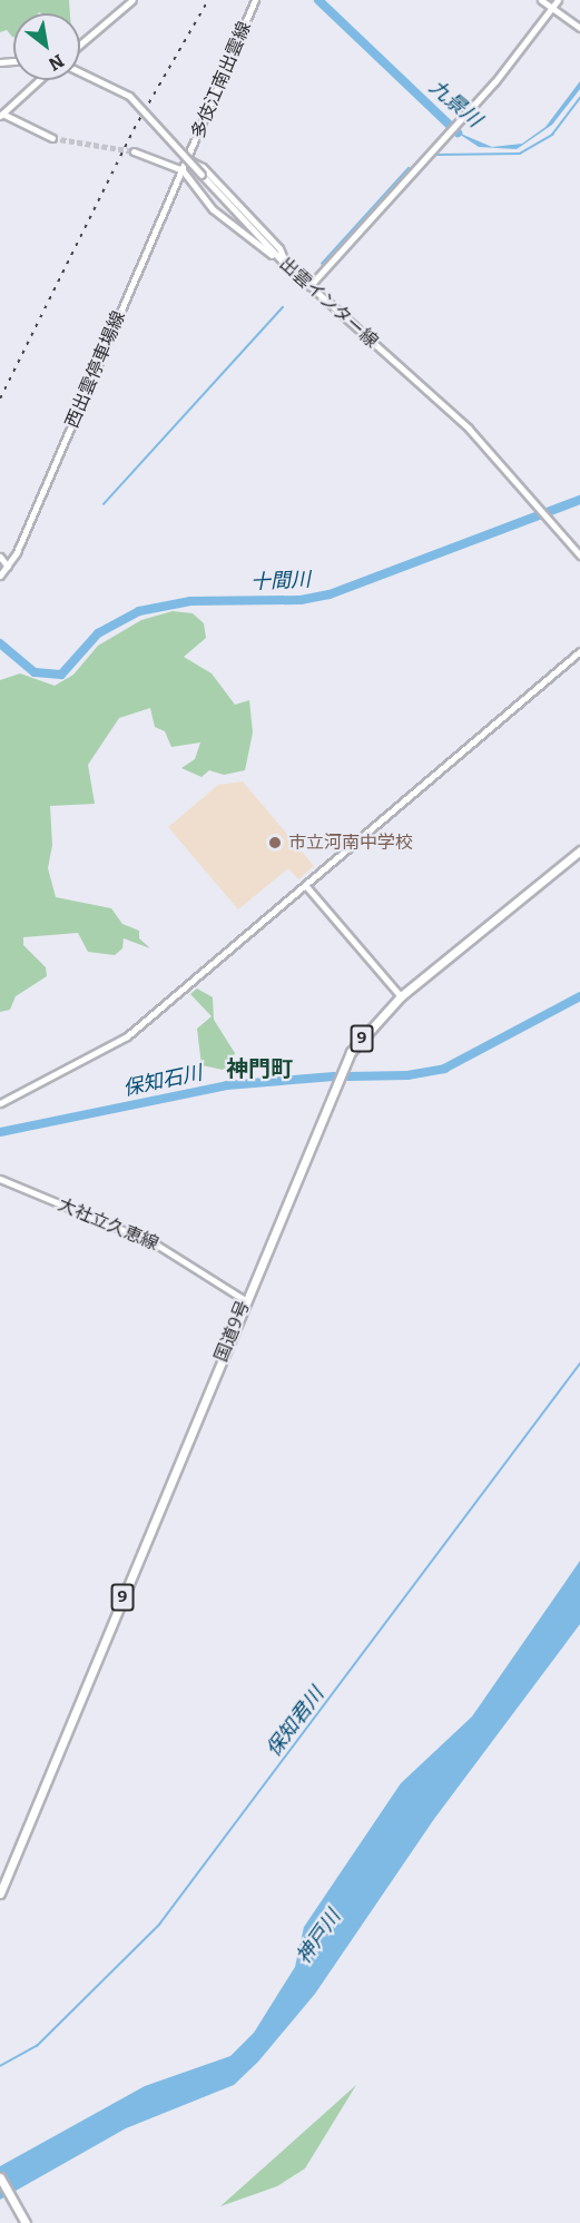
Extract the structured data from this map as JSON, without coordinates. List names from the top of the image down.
{
  "streets": {
    "highway": ["9", "国道9号"],
    "main road": [
      "多伎江南出雲線",
      "出雲インター線",
      "西出雲停車場線",
      "大社立久恵線"
    ]
  },
  "crossings": [
    ["多伎江南出雲線", "西出雲停車場線"],
    ["大社立久恵線", "国道9号"]
  ],
  "districts": ["神門町"],
  "water": [
    "九景川",
    "十間川",
    "保知石川",
    "保知君川",
    "神戸川"
  ],
  "places": ["市立河南中学校"],
  "north": "bottom right"
}
